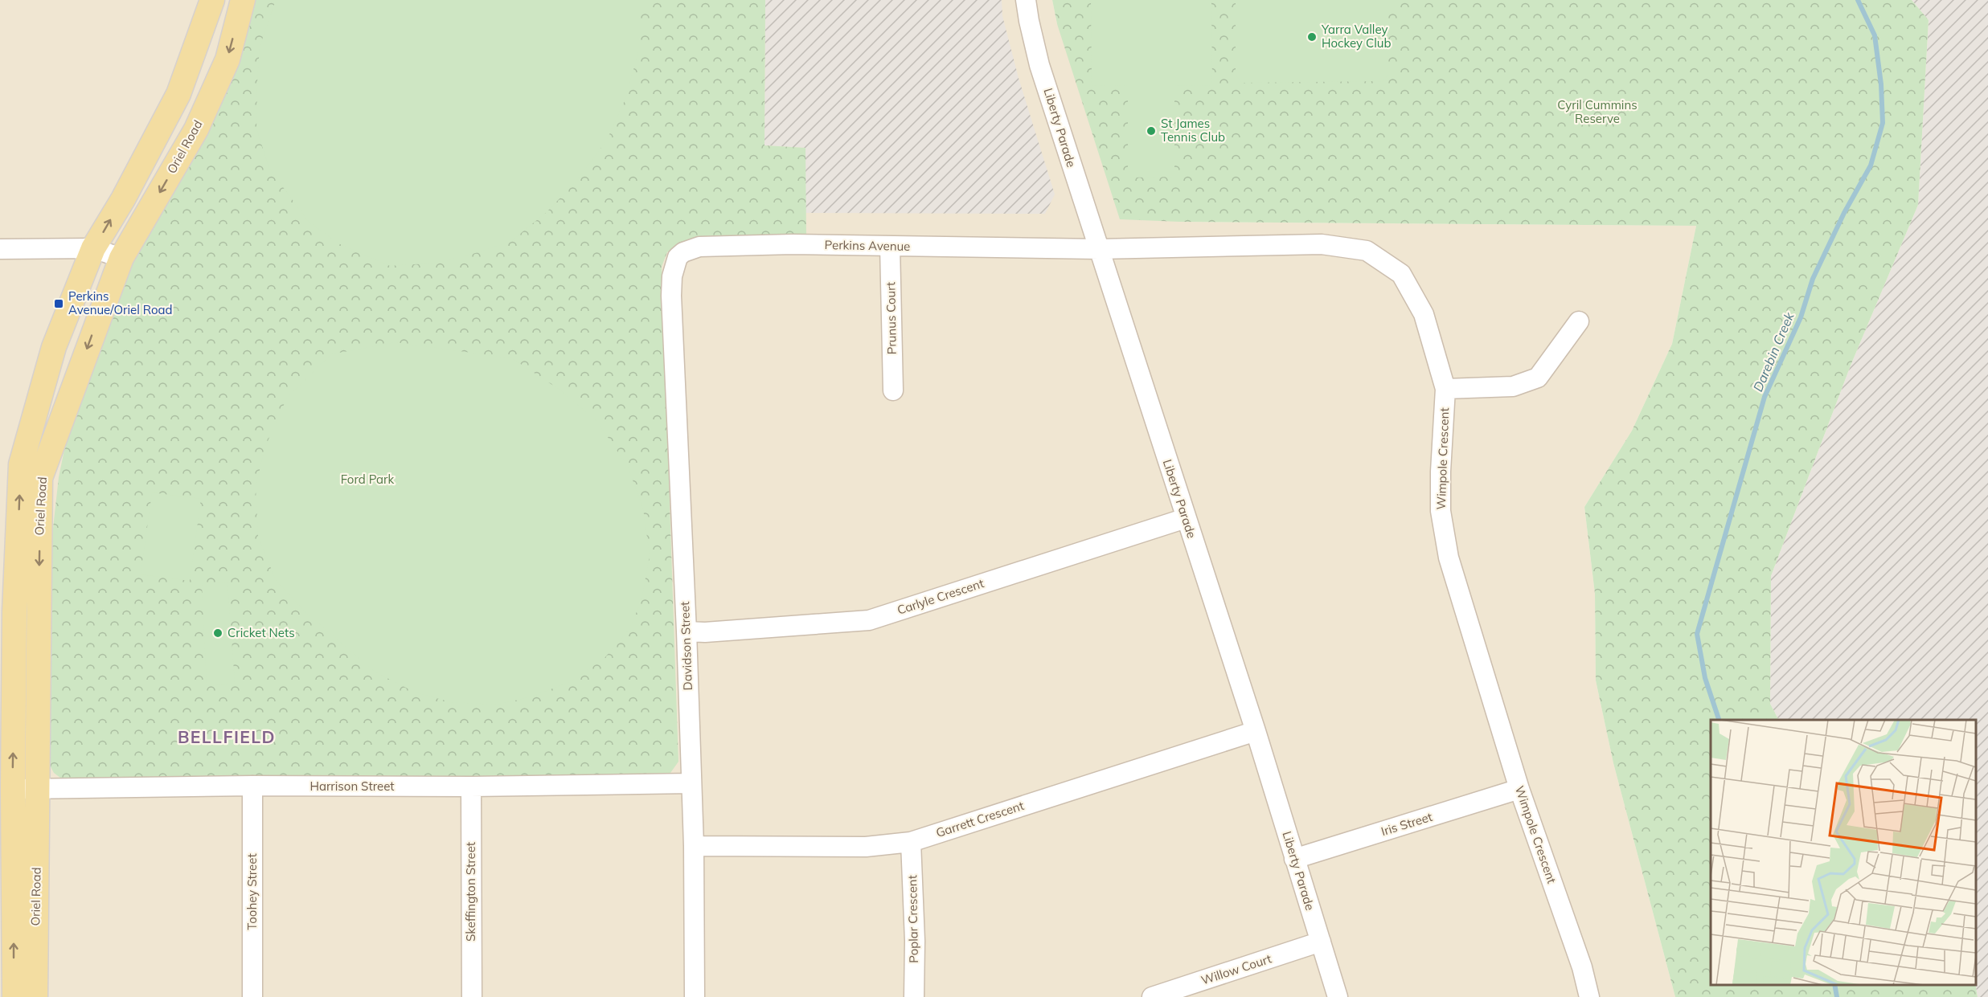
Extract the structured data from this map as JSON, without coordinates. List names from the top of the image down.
{
  "streets": {
    "main road": ["Oriel Road"],
    "street": [
      "Liberty Parade",
      "Perkins Avenue",
      "Prunus Court",
      "Wimpole Crescent",
      "Carlyle Crescent",
      "Davidson Street",
      "Harrison Street",
      "Garrett Crescent",
      "Iris Street",
      "Toohey Street",
      "Skeffington Street",
      "Poplar Crescent",
      "Willow Court"
    ]
  },
  "crossings": [
    ["Liberty Parade", "Perkins Avenue"],
    ["Liberty Parade", "Wimpole Crescent"],
    ["Liberty Parade", "Carlyle Crescent"],
    ["Liberty Parade", "Garrett Crescent"],
    ["Liberty Parade", "Iris Street"],
    ["Liberty Parade", "Willow Court"],
    ["Oriel Road", "Harrison Street"],
    ["Perkins Avenue", "Prunus Court"],
    ["Perkins Avenue", "Wimpole Crescent"],
    ["Perkins Avenue", "Davidson Street"],
    ["Wimpole Crescent", "Iris Street"],
    ["Carlyle Crescent", "Davidson Street"],
    ["Davidson Street", "Harrison Street"],
    ["Davidson Street", "Garrett Crescent"],
    ["Harrison Street", "Toohey Street"],
    ["Harrison Street", "Skeffington Street"],
    ["Garrett Crescent", "Poplar Crescent"]
  ],
  "districts": ["BELLFIELD"],
  "water": ["Darebin Creek"],
  "parks": ["Cyril Cummins Reserve", "Ford Park"],
  "places": {
    "other": ["Yarra Valley Hockey Club", "St James Tennis Club", "Cricket Nets"],
    "transit": ["Perkins Avenue/Oriel Road"]
  }
}
